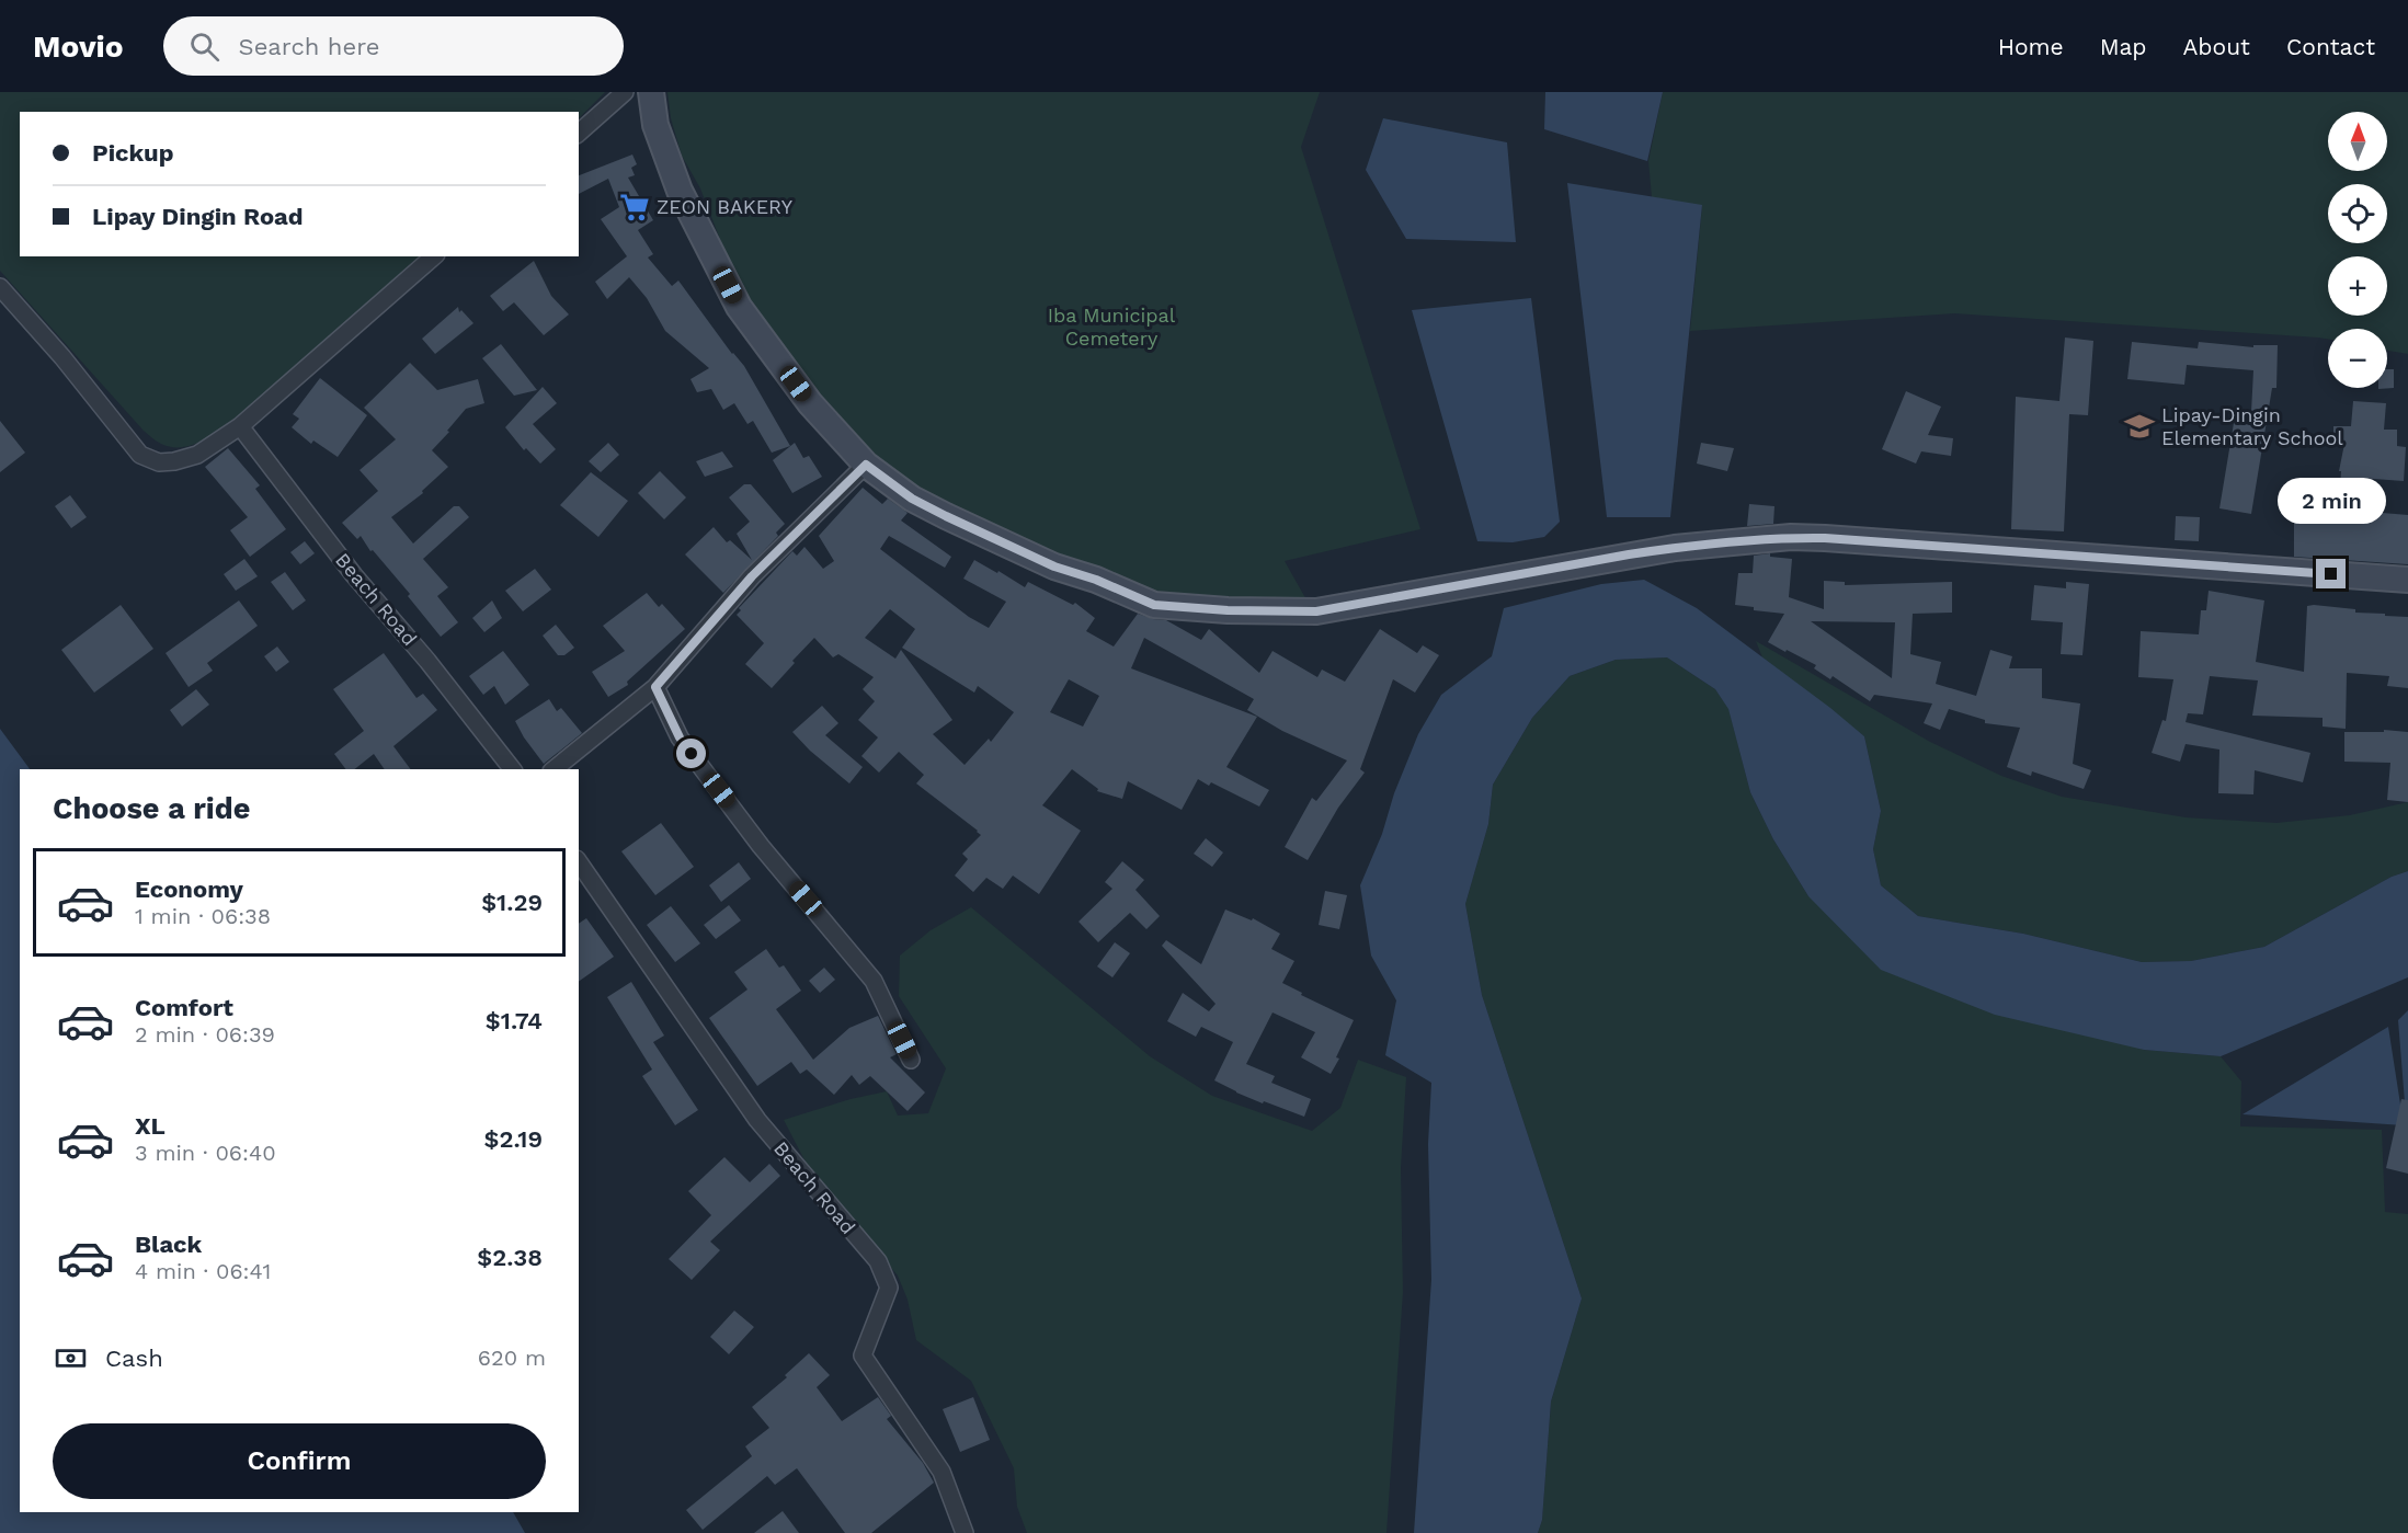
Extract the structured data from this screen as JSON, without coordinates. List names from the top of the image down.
{
  "streets": {
    "street": ["Beach Road"]
  },
  "parks": ["Iba Municipal Cemetery"],
  "places": {
    "supermarket": ["ZEON BAKERY"],
    "school or university": ["Lipay-Dingin Elementary School"]
  },
  "north": "top",
  "page": {
    "header": "Movio",
    "search": "Search here",
    "nav": [
      "Home",
      "Map",
      "About",
      "Contact"
    ],
    "map_buttons": ["+", "−"],
    "banner": ["Pickup", "Lipay Dingin Road"],
    "bubble": "2 min",
    "heading": "Choose a ride",
    "list": [
      {
        "name": "Economy",
        "note": "1 min · 06:38",
        "value": "$1.29"
      },
      {
        "name": "Comfort",
        "note": "2 min · 06:39",
        "value": "$1.74"
      },
      {
        "name": "XL",
        "note": "3 min · 06:40",
        "value": "$2.19"
      },
      {
        "name": "Black",
        "note": "4 min · 06:41",
        "value": "$2.38"
      }
    ],
    "pay": ["Cash", "620 m"],
    "buttons": "Confirm"
  }
}
